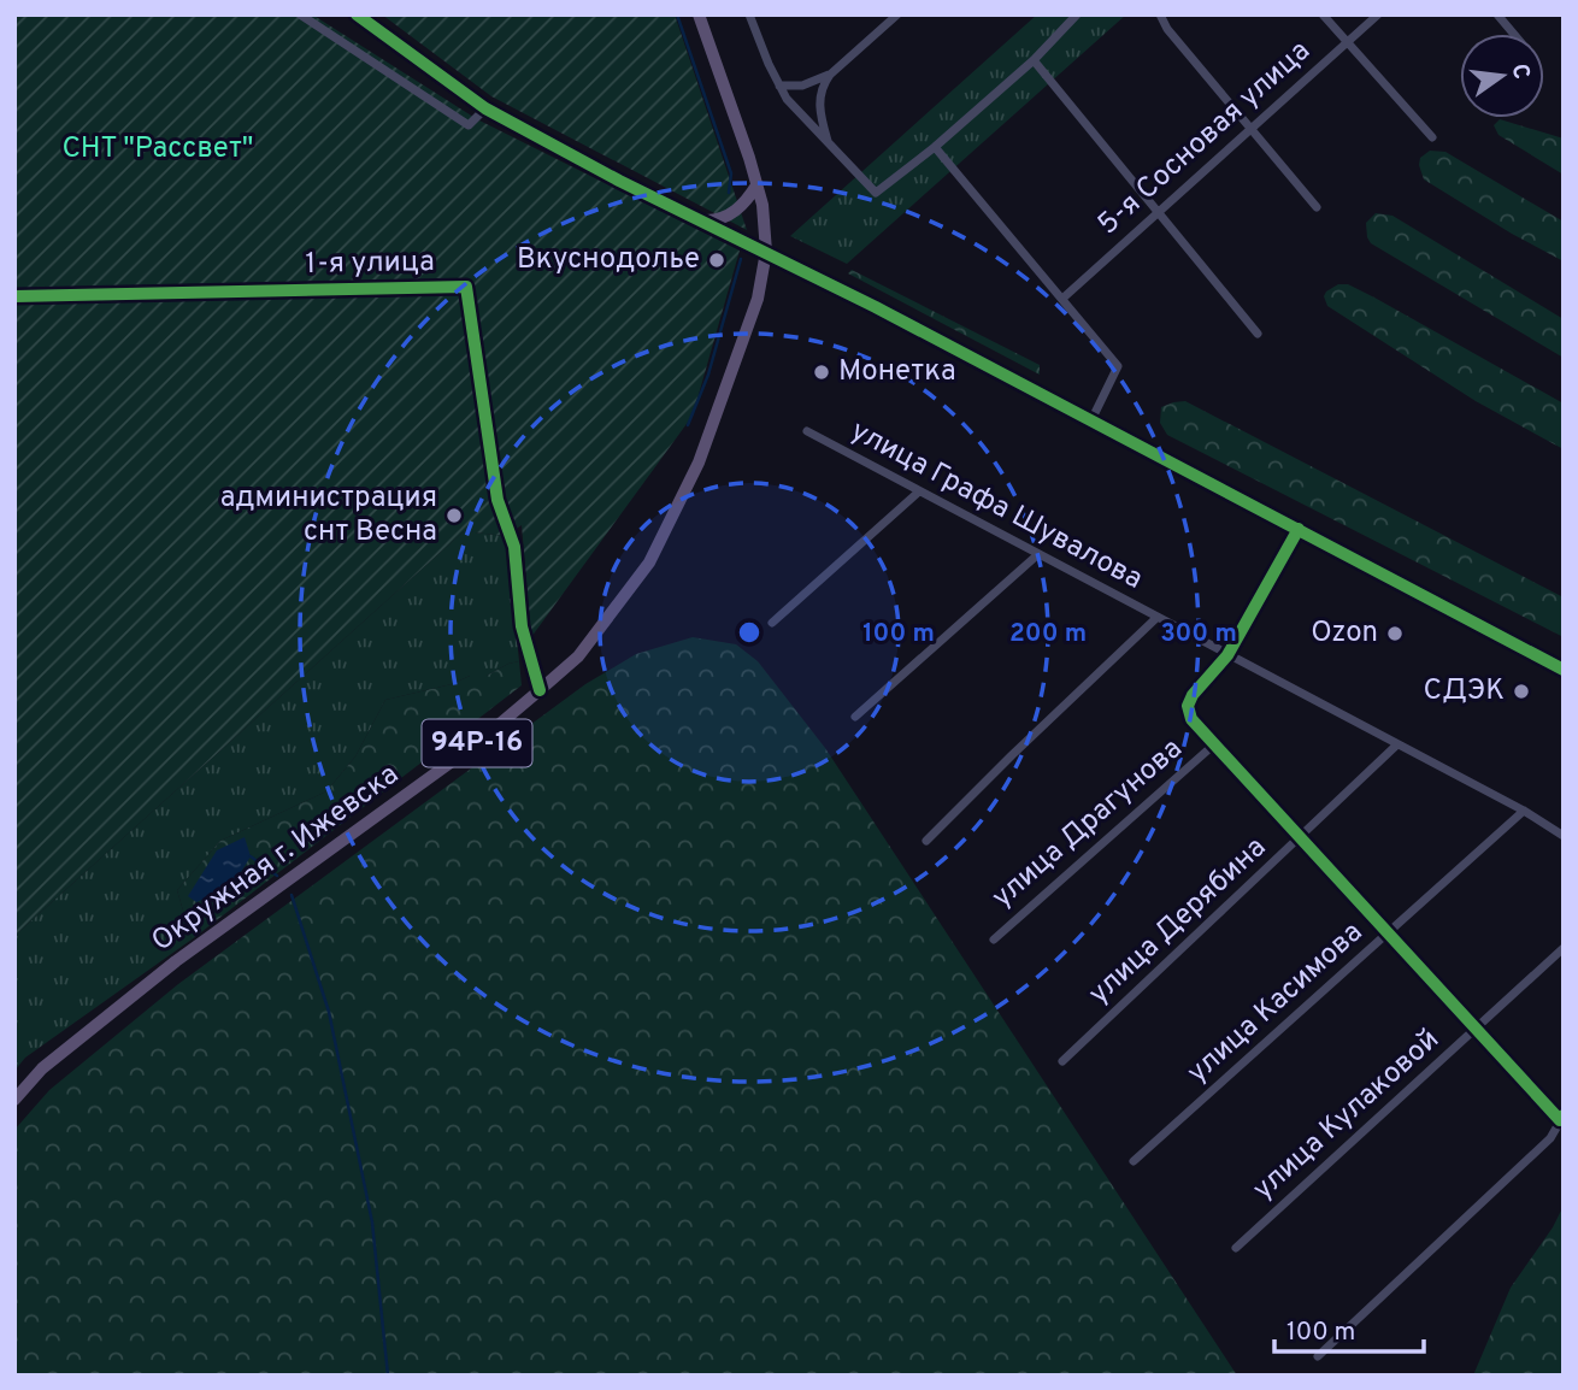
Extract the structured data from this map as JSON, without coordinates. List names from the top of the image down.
{
  "streets": {
    "main road": ["94Р-16", "Окружная г. Ижевска"],
    "street": [
      "5-я Сосновая улица",
      "1-я улица",
      "улица Графа Шувалова",
      "улица Драгунова",
      "улица Дерябина",
      "улица Касимова",
      "улица Кулаковой"
    ]
  },
  "crossings": [
    ["1-я улица", "Окружная г. Ижевска"],
    ["улица Графа Шувалова", "улица Дерябина"],
    ["улица Графа Шувалова", "улица Касимова"]
  ],
  "parks": ["СНТ \"Рассвет\""],
  "places": [
    "Вкуснодолье",
    "Монетка",
    "администрация снт Весна",
    "Ozon",
    "СДЭК"
  ],
  "scale_bar": "100 m",
  "north": "right",
  "rings": ["100 m", "200 m", "300 m"]
}
